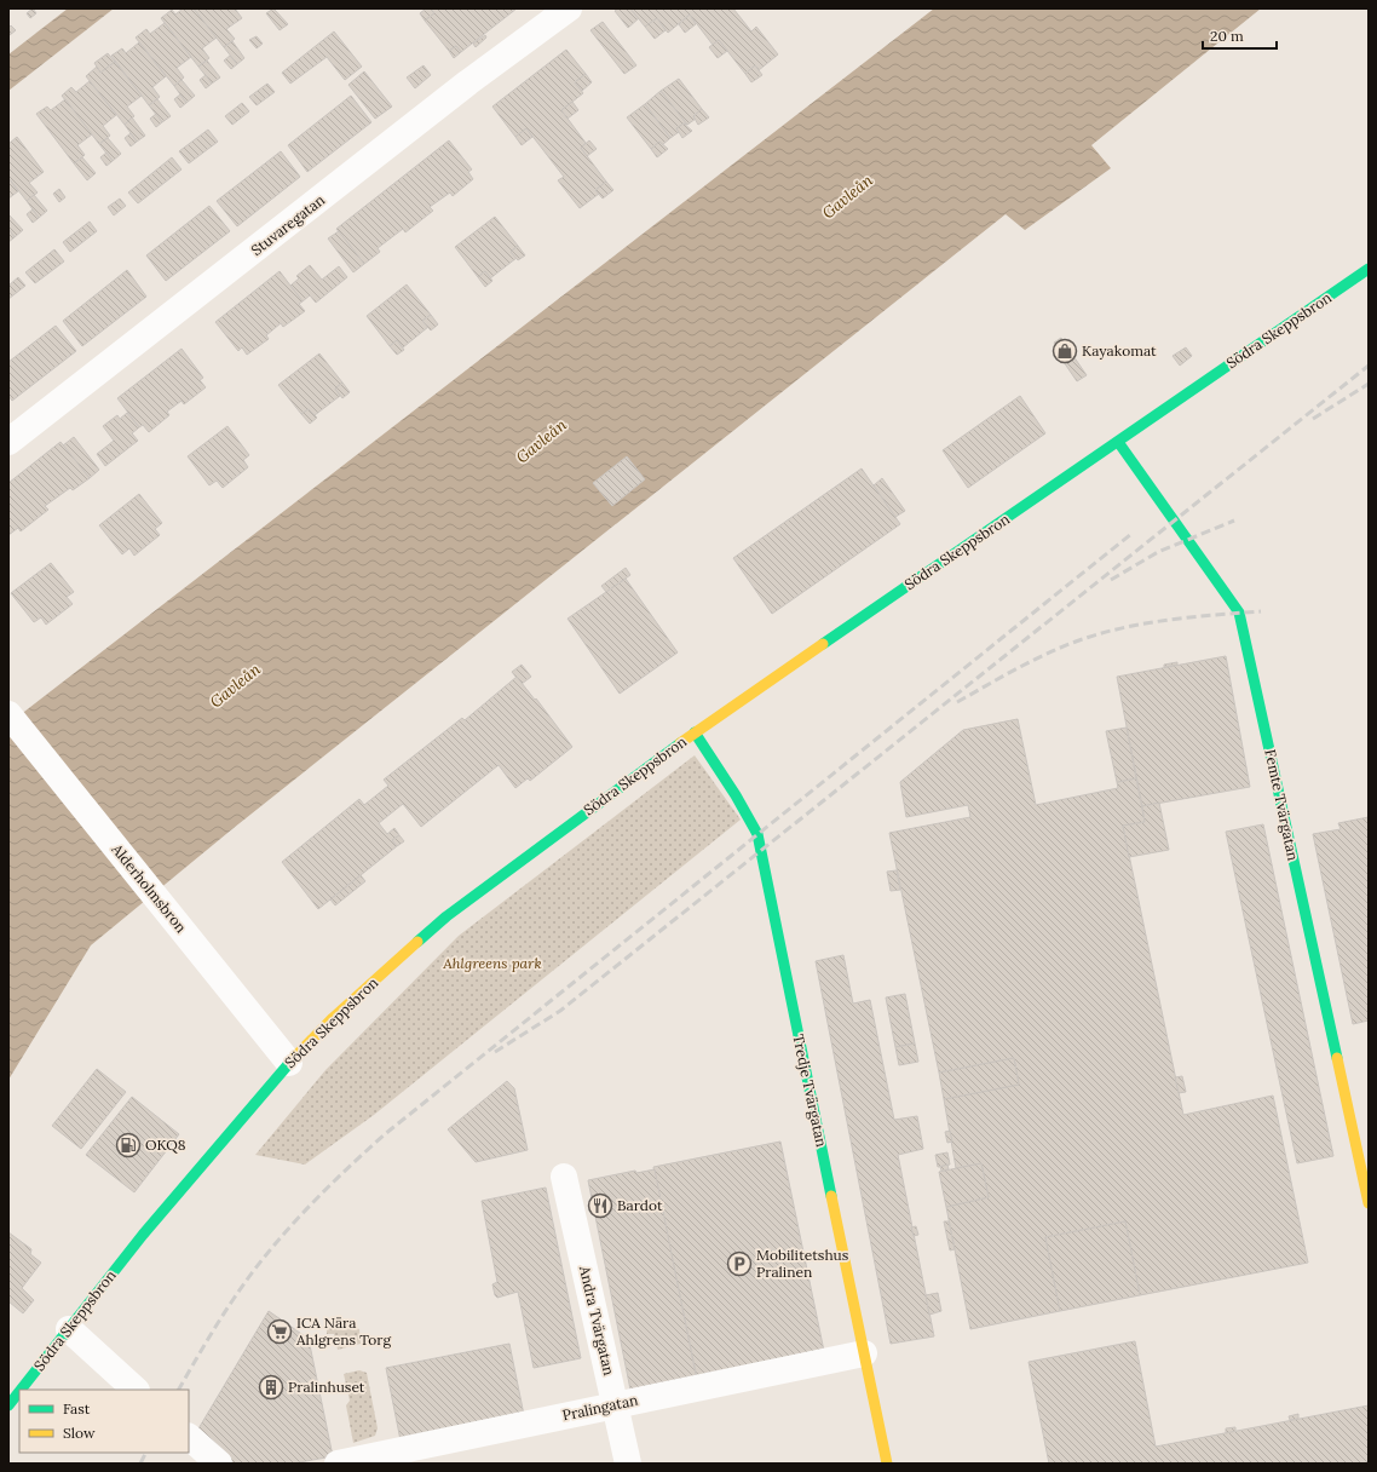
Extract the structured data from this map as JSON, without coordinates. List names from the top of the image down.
{
  "streets": {
    "street": [
      "Stuvaregatan",
      "Södra Skeppsbron",
      "Femte Tvärgatan",
      "Alderholmsbron",
      "Tredje Tvärgatan",
      "Andra Tvärgatan",
      "Pralingatan"
    ]
  },
  "crossings": [
    ["Södra Skeppsbron", "Femte Tvärgatan"],
    ["Södra Skeppsbron", "Alderholmsbron"],
    ["Södra Skeppsbron", "Tredje Tvärgatan"],
    ["Tredje Tvärgatan", "Pralingatan"],
    ["Andra Tvärgatan", "Pralingatan"]
  ],
  "water": ["Gavleån"],
  "parks": ["Ahlgreens park"],
  "places": {
    "shop": ["Kayakomat"],
    "fuel station": ["OKQ8"],
    "restaurant": ["Bardot"],
    "parking": ["Mobilitetshus Pralinen"],
    "supermarket": ["ICA Nära Ahlgrens Torg"],
    "building": ["Pralinhuset"]
  },
  "legend": ["Fast", "Slow"],
  "scale_bar": "20 m"
}
